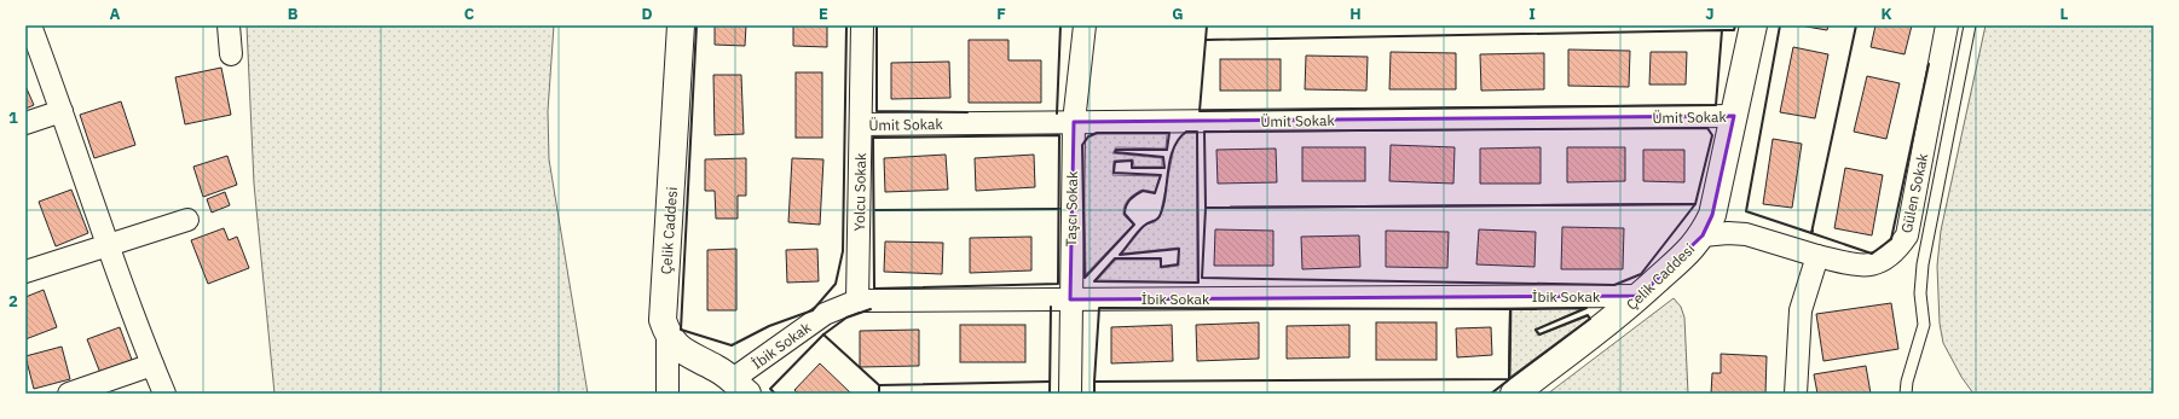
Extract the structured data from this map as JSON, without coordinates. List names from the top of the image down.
{
  "streets": {
    "street": [
      "Ümit Sokak",
      "Yolcu Sokak",
      "Gülen Sokak",
      "Taşcı Sokak",
      "Çelik Caddesi",
      "İbik Sokak"
    ]
  },
  "crossings": [
    ["Ümit Sokak", "Yolcu Sokak"],
    ["Ümit Sokak", "Taşcı Sokak"],
    ["Ümit Sokak", "Çelik Caddesi"],
    ["Yolcu Sokak", "İbik Sokak"],
    ["Gülen Sokak", "Çelik Caddesi"],
    ["Taşcı Sokak", "İbik Sokak"],
    ["Çelik Caddesi", "İbik Sokak"]
  ],
  "grid": {
    "columns": [
      "A",
      "B",
      "C",
      "D",
      "E",
      "F",
      "G",
      "H",
      "I",
      "J",
      "K",
      "L"
    ],
    "rows": ["1", "2"]
  }
}
